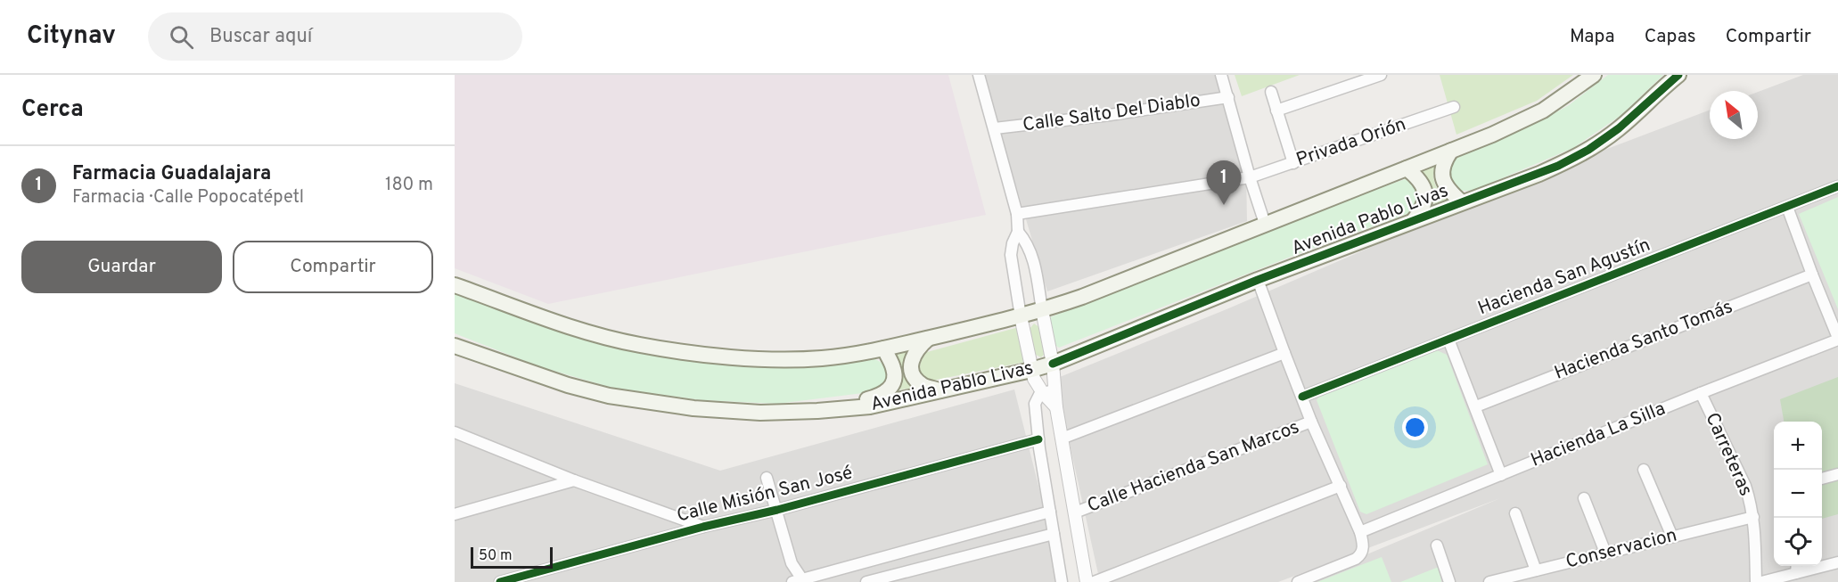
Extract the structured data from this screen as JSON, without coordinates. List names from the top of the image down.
{
  "streets": {
    "main road": ["Avenida Pablo Livas"],
    "street": [
      "Calle Salto Del Diablo",
      "Privada Orión",
      "Hacienda San Agustín",
      "Hacienda Santo Tomás",
      "Hacienda La Silla",
      "Carreteras",
      "Calle Hacienda San Marcos",
      "Calle Misión San José",
      "Conservacion"
    ]
  },
  "crossings": [
    ["Hacienda La Silla", "Carreteras"],
    ["Carreteras", "Conservacion"]
  ],
  "scale_bar": "50 m",
  "north": "top left",
  "page": {
    "header": "Citynav",
    "search": "Buscar aquí",
    "nav": ["Mapa", "Capas", "Compartir"],
    "heading": "Cerca",
    "list": [
      {
        "mark": "1",
        "name": "Farmacia Guadalajara",
        "note": "Farmacia · Calle Popocatépetl",
        "value": "180 m"
      }
    ],
    "pins": "1",
    "buttons": ["Guardar", "Compartir"],
    "map_buttons": ["+", "−"],
    "scale": "50 m"
  }
}
